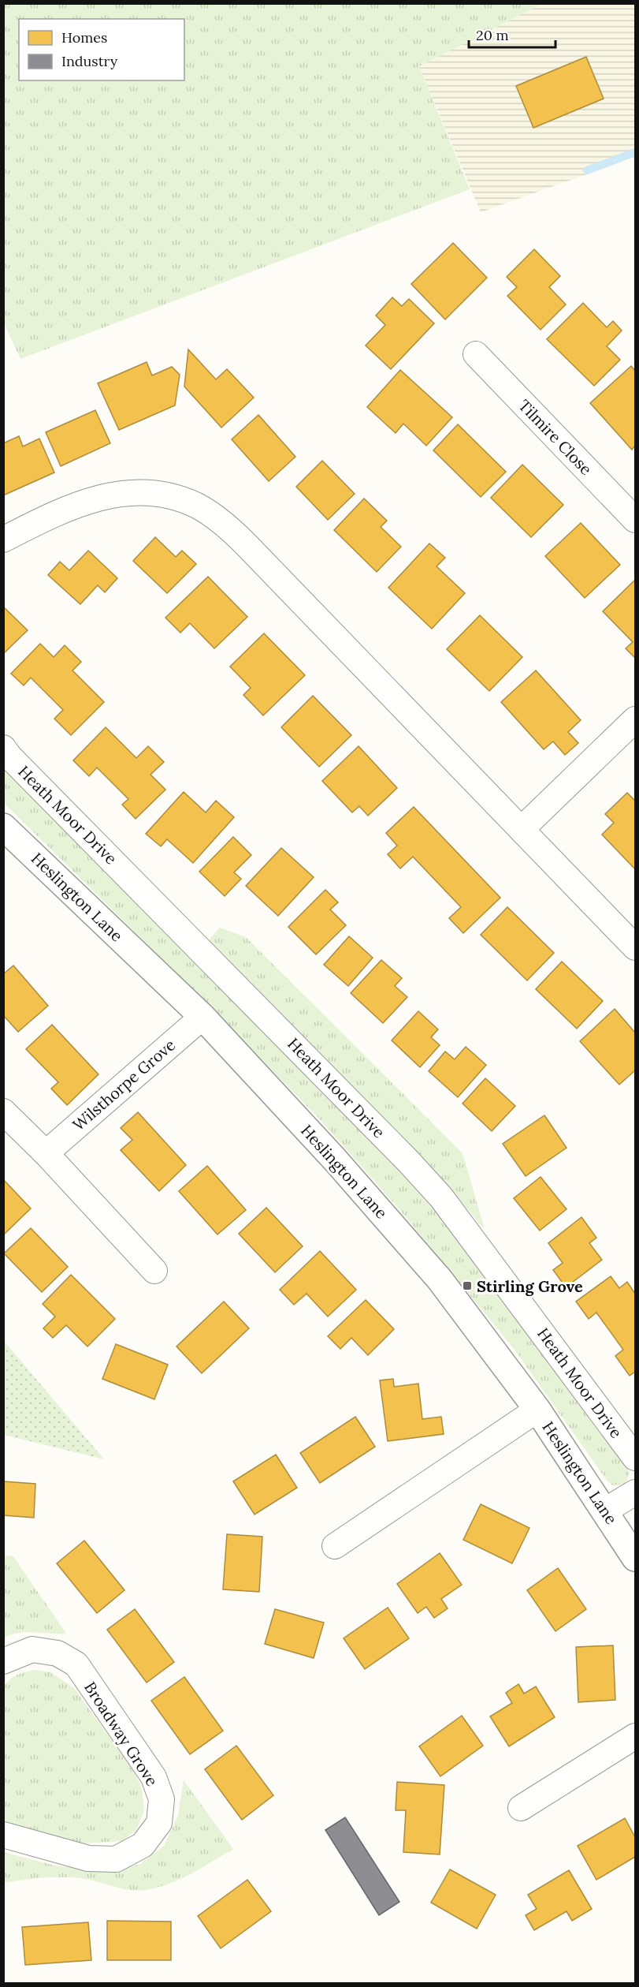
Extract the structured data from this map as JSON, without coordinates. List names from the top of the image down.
{
  "streets": {
    "street": [
      "Tilmire Close",
      "Heath Moor Drive",
      "Heslington Lane",
      "Wilsthorpe Grove",
      "Broadway Grove"
    ]
  },
  "crossings": [
    ["Heslington Lane", "Wilsthorpe Grove"]
  ],
  "places": {
    "transit": ["Stirling Grove"]
  },
  "legend": ["Homes", "Industry"],
  "scale_bar": "20 m"
}
